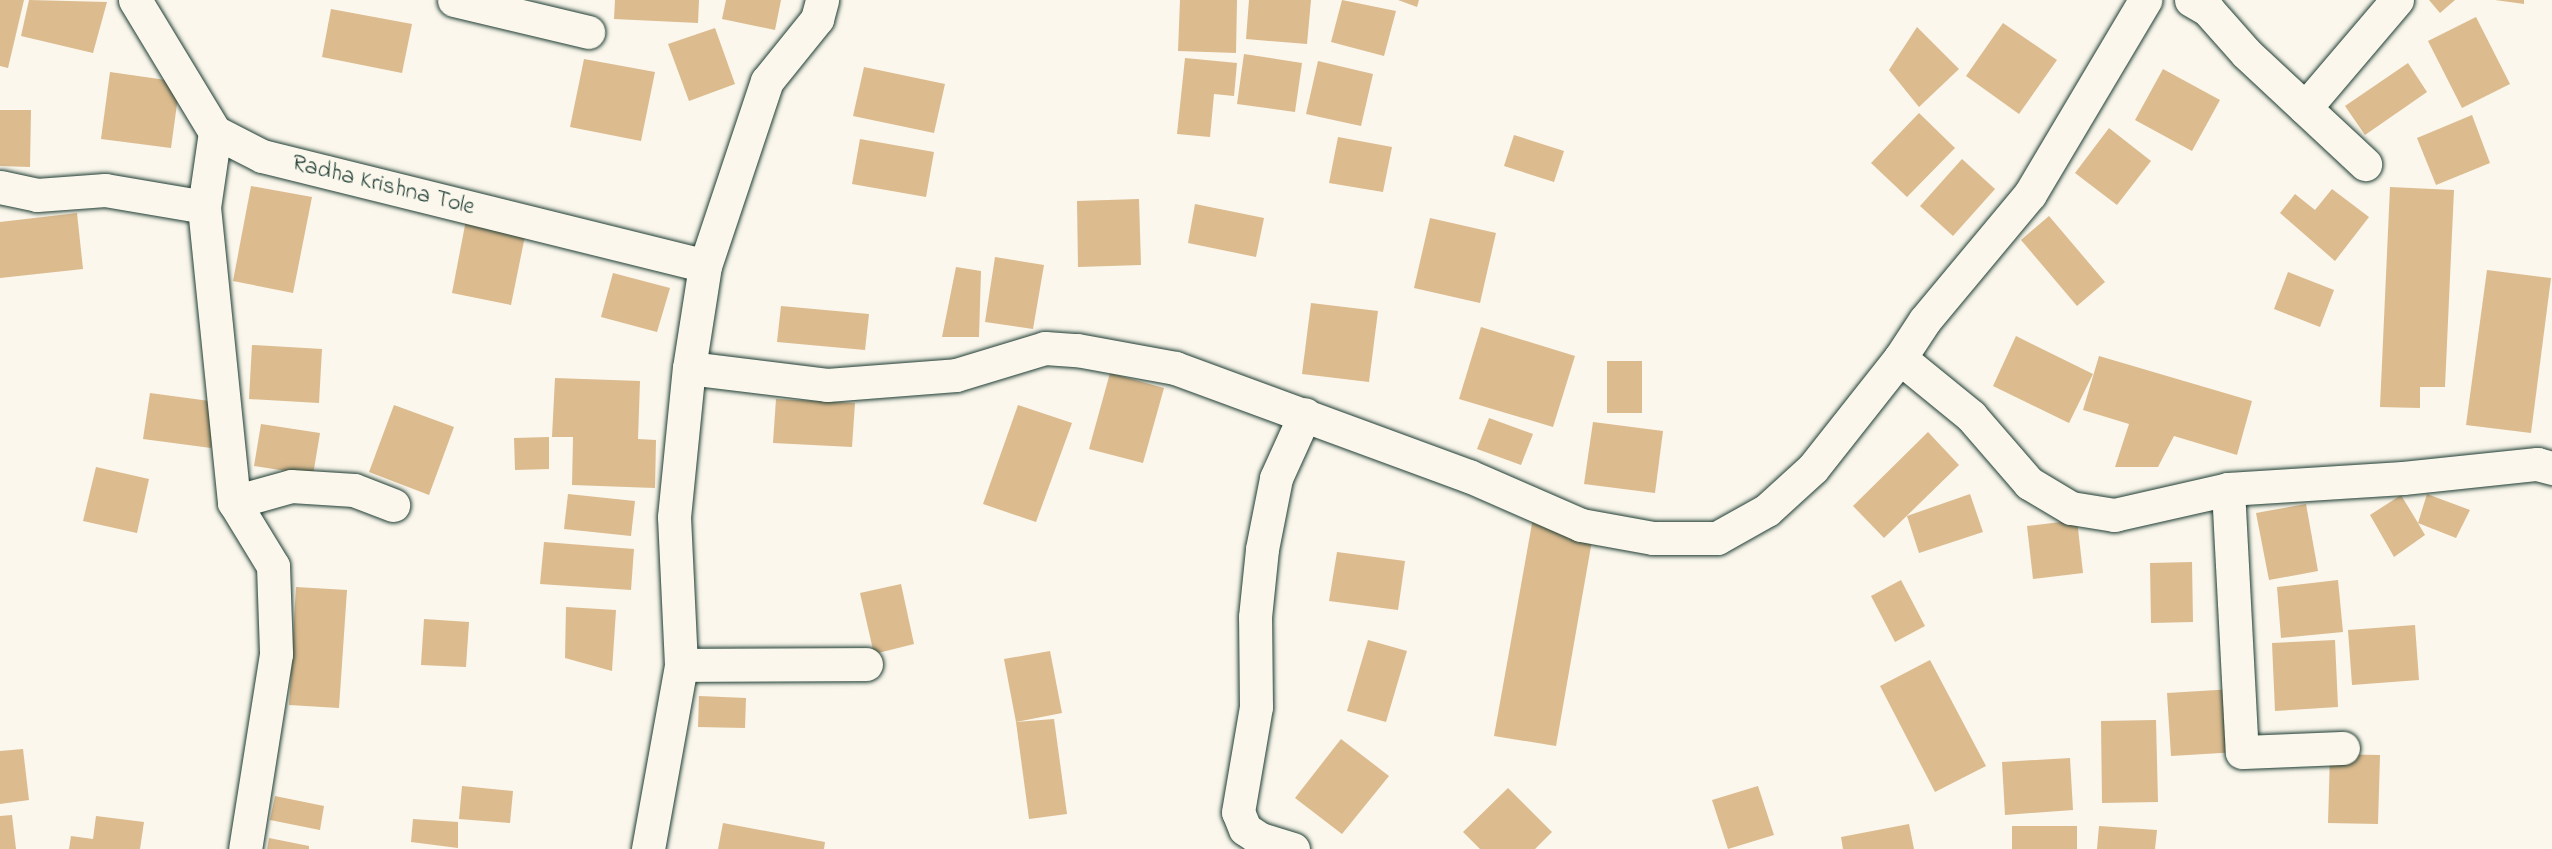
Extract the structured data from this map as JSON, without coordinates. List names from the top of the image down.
{
  "streets": {
    "street": ["Radha Krishna Tole"]
  }
}
